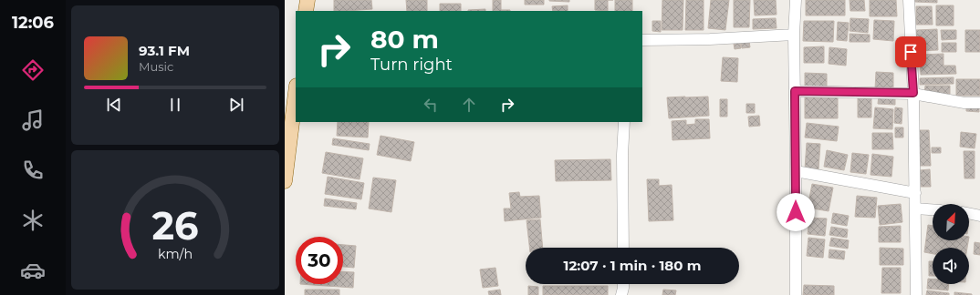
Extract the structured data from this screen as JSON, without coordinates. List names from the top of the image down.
{
  "north": "top right",
  "page": {
    "tabs": "12:06",
    "turn": ["80 m", "Turn right"],
    "song": ["93.1 FM", "Music"],
    "limit": "30",
    "trip": "12:07 · 1 min · 180 m",
    "gauge": ["26", "km/h"]
  }
}
